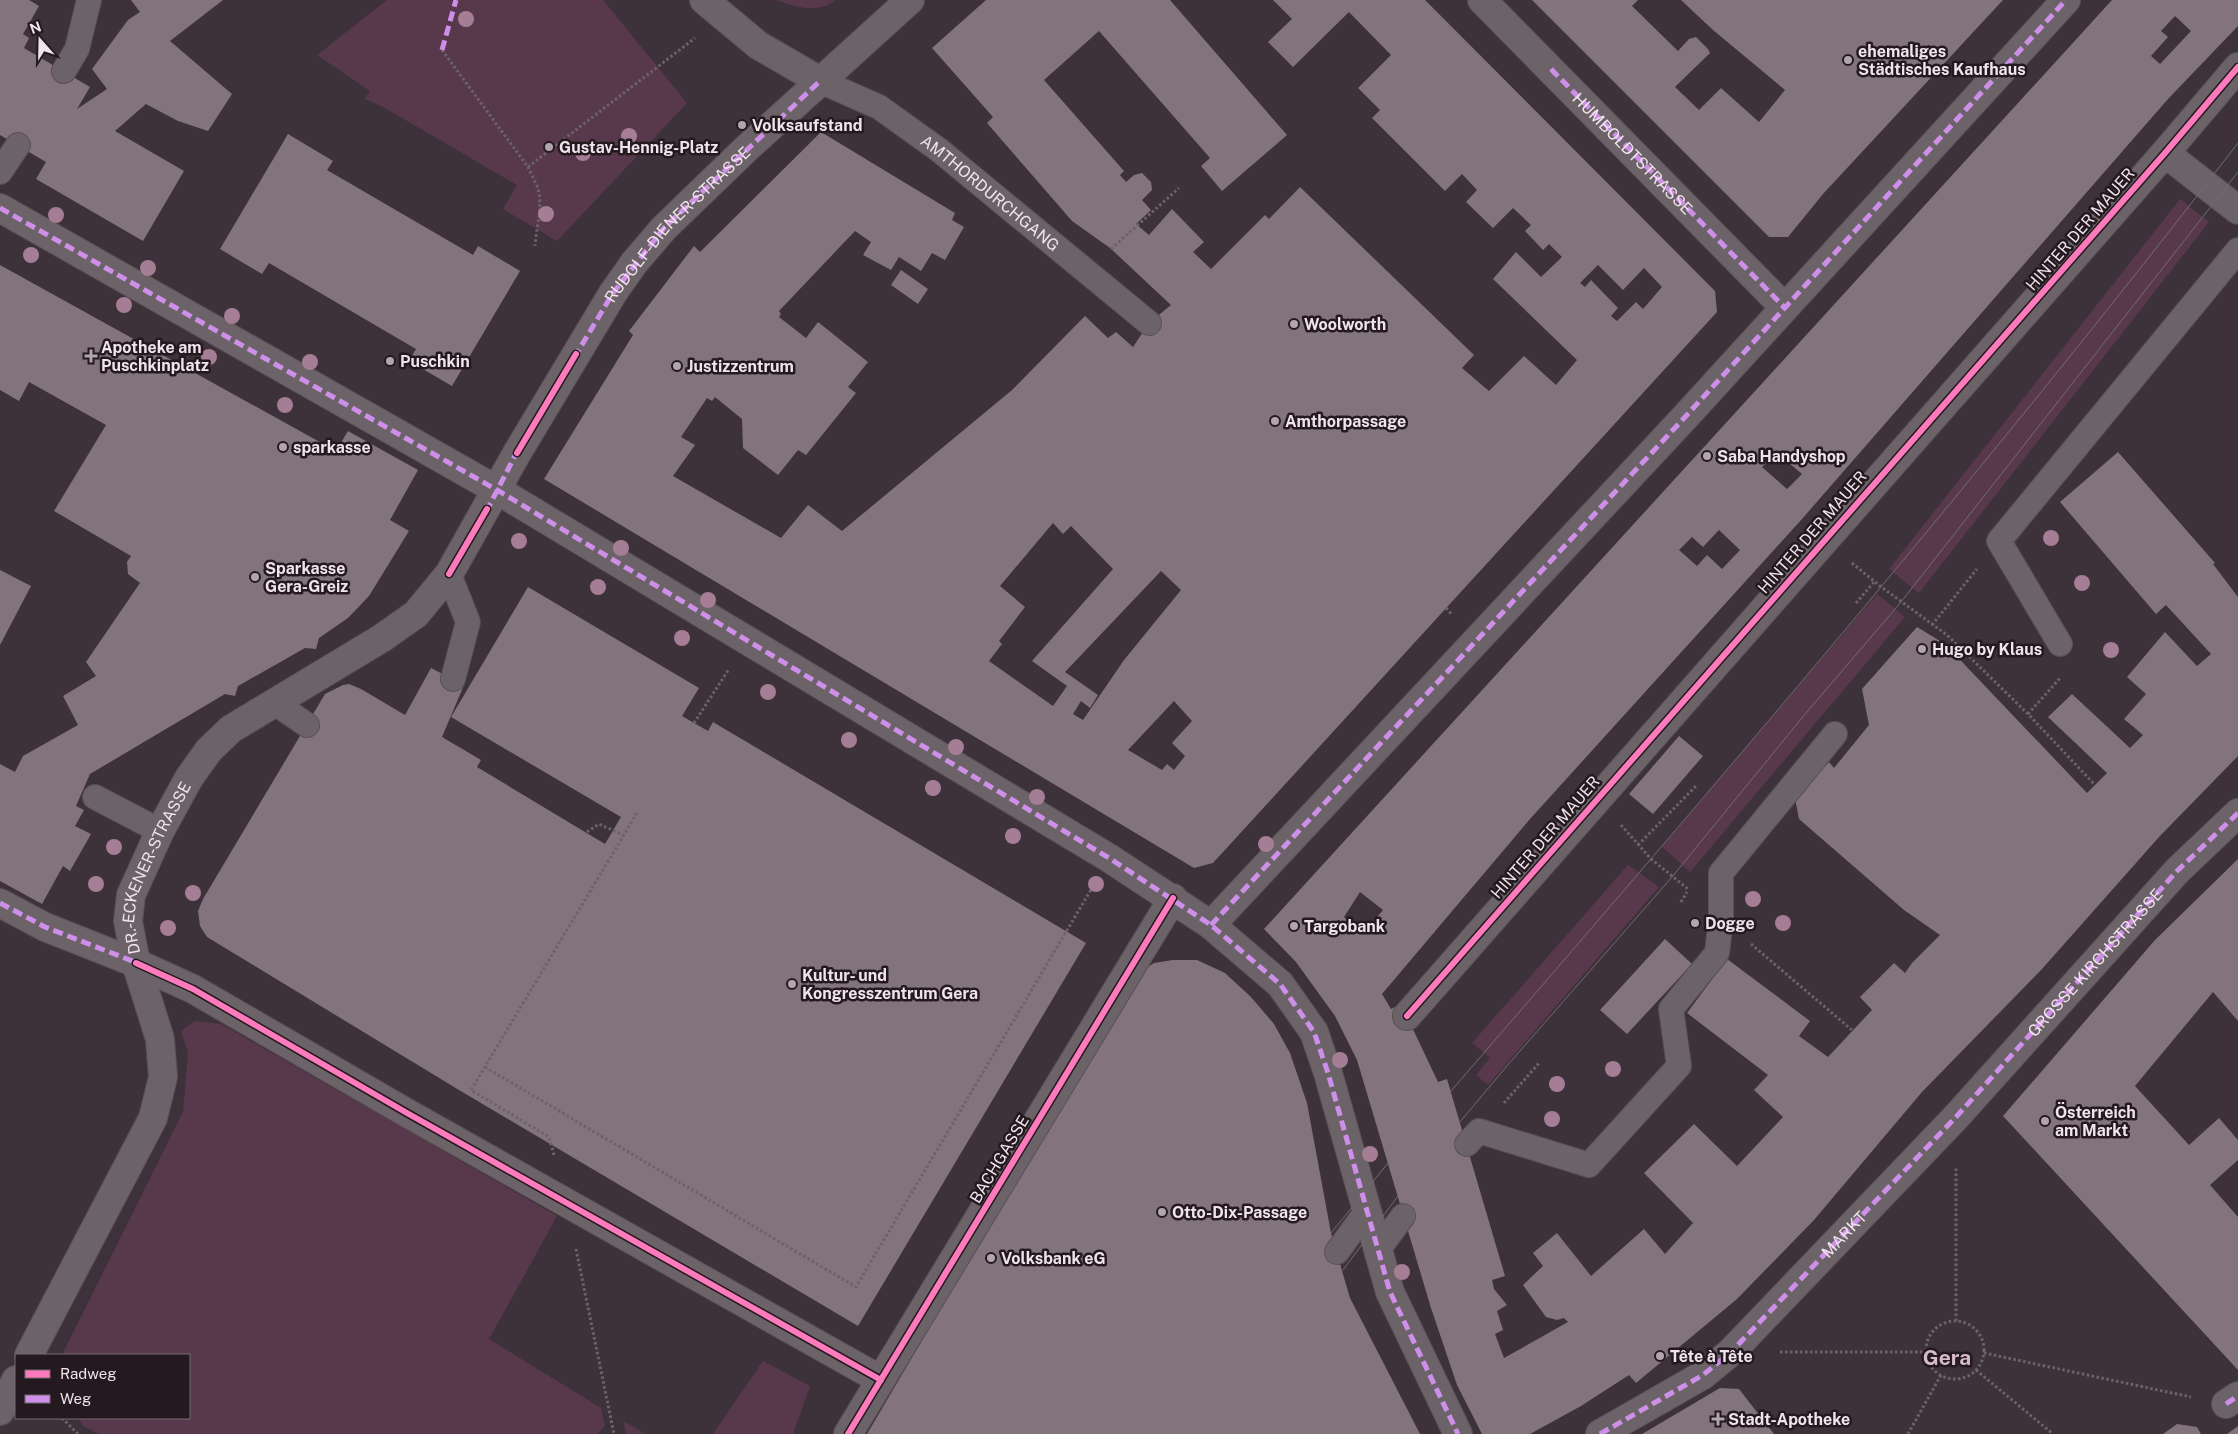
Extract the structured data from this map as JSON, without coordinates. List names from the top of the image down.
{
  "streets": {
    "street": [
      "HUMBOLDTSTRASSE",
      "RUDOLF-DIENER-STRASSE",
      "HINTER DER MAUER",
      "DR.-ECKENER-STRASSE",
      "GROSSE KIRCHSTRASSE",
      "BACHGASSE",
      "MARKT"
    ],
    "lane": ["AMTHORDURCHGANG"]
  },
  "crossings": [
    ["AMTHORDURCHGANG", "RUDOLF-DIENER-STRASSE"],
    ["RUDOLF-DIENER-STRASSE", "DR.-ECKENER-STRASSE"],
    ["GROSSE KIRCHSTRASSE", "MARKT"]
  ],
  "districts": ["Gera"],
  "places": {
    "other": [
      "ehemaliges Städtisches Kaufhaus",
      "Volksaufstand",
      "Gustav-Hennig-Platz",
      "Woolworth",
      "Puschkin",
      "Justizzentrum",
      "Amthorpassage",
      "sparkasse",
      "Saba Handyshop",
      "Sparkasse Gera-Greiz",
      "Hugo by Klaus",
      "Dogge",
      "Targobank",
      "Kultur- und Kongresszentrum Gera",
      "Österreich am Markt",
      "Otto-Dix-Passage",
      "Volksbank eG",
      "Tête à Tête"
    ],
    "health": ["Apotheke am Puschkinplatz", "Stadt-Apotheke"]
  },
  "legend": ["Radweg", "Weg"],
  "north": "top"
}
